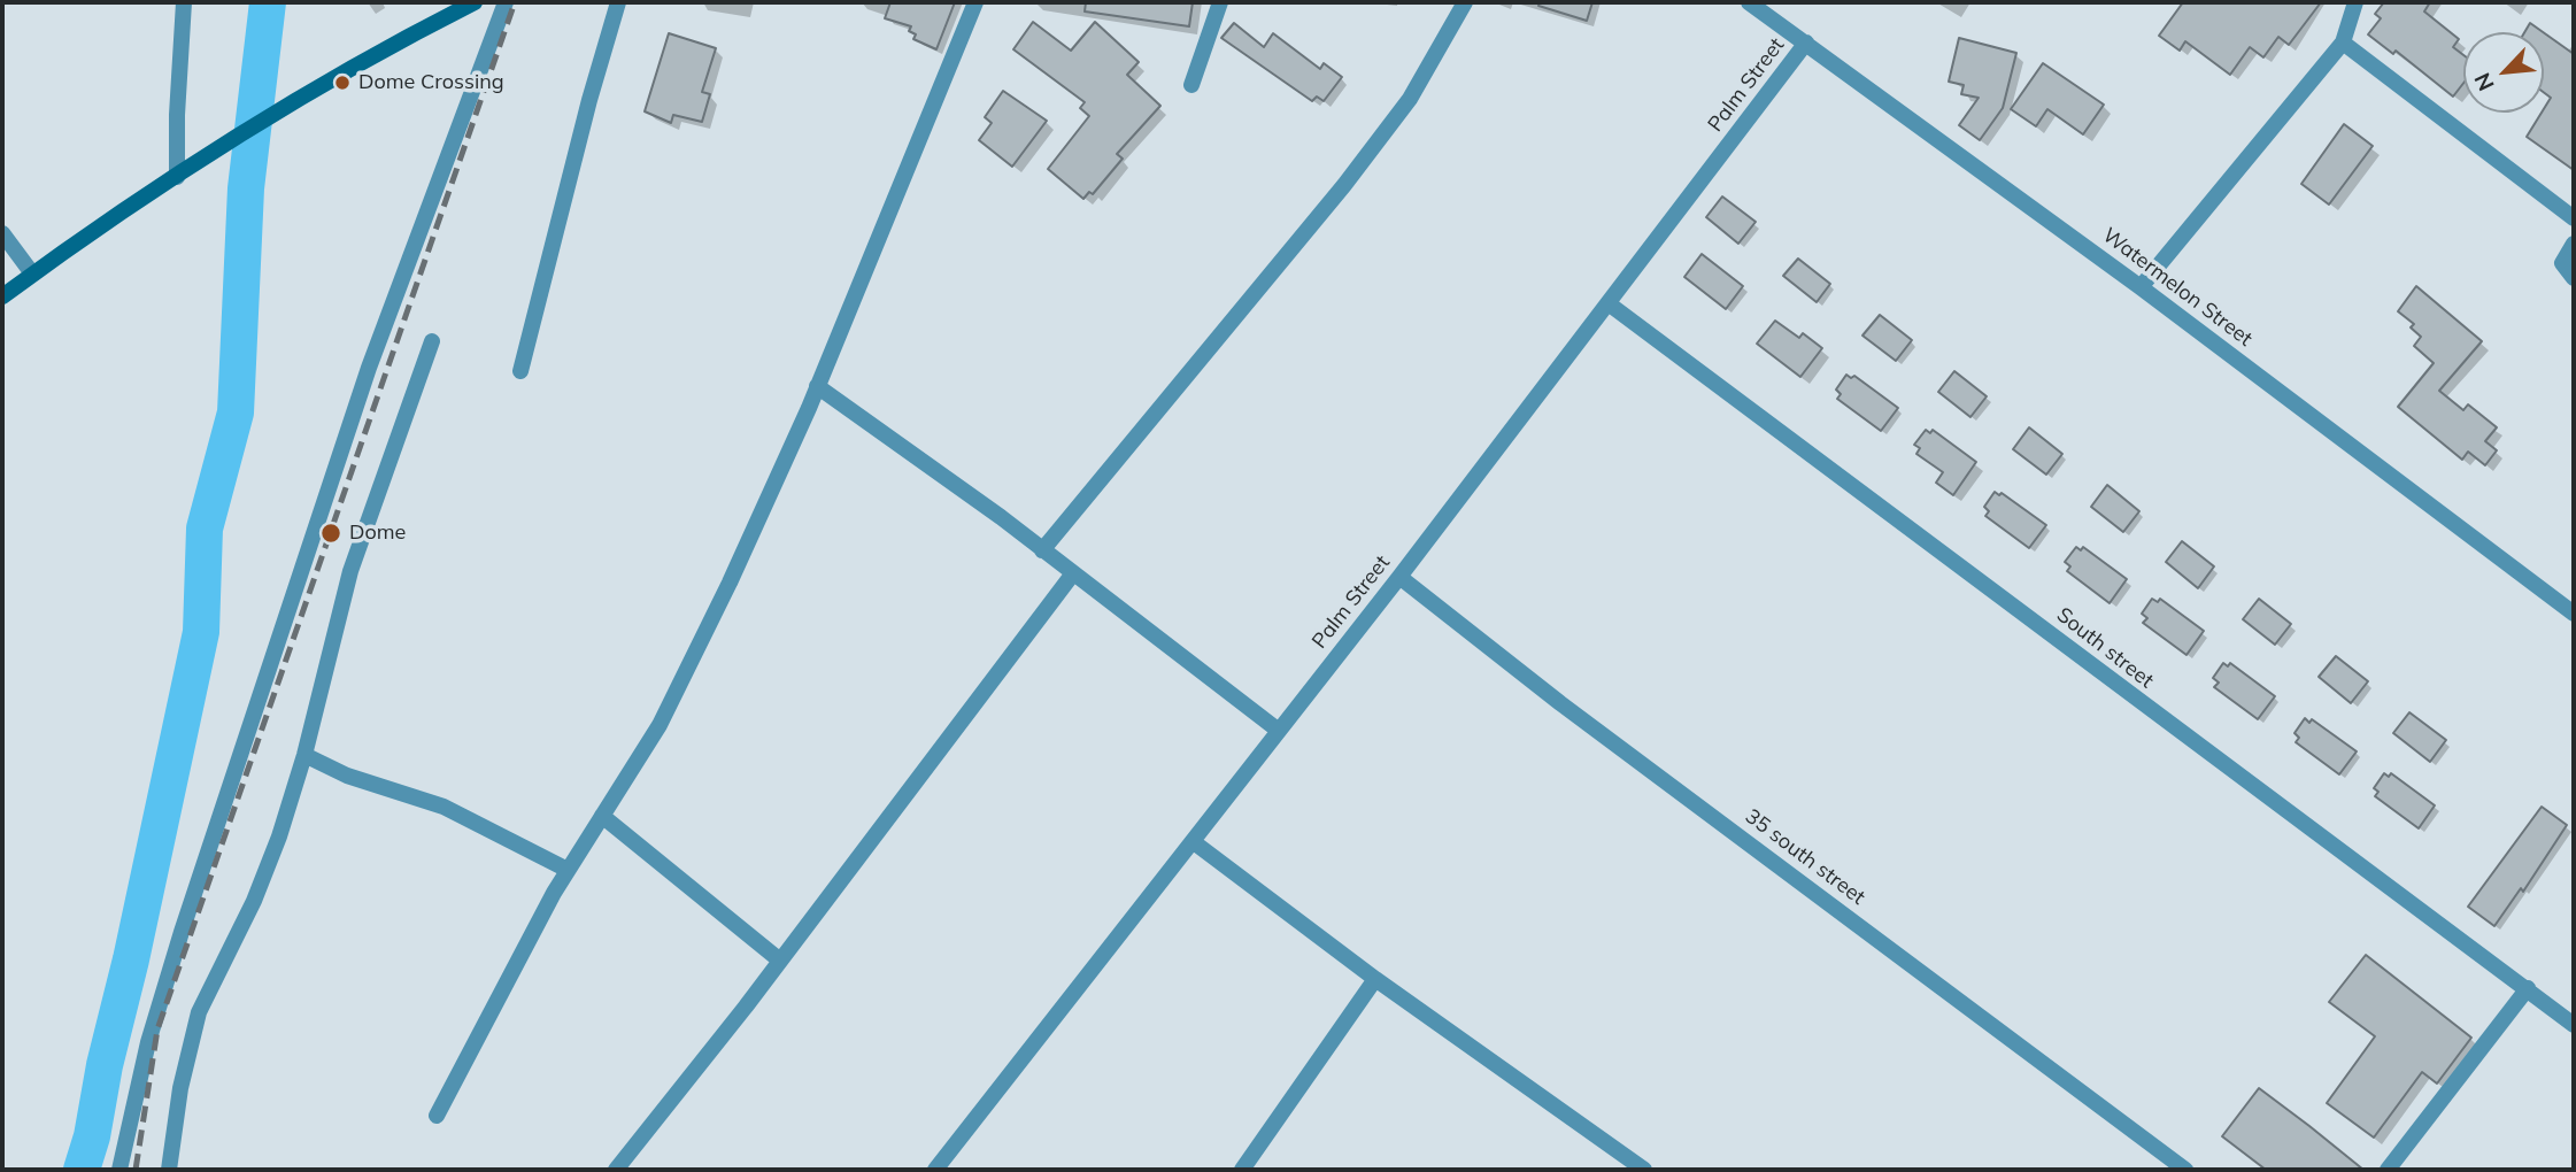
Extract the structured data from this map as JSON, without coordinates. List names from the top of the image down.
{
  "streets": {
    "street": [
      "Palm Street",
      "Watermelon Street",
      "South street",
      "35 south street"
    ]
  },
  "crossings": [
    ["Palm Street", "Watermelon Street"],
    ["Palm Street", "South street"],
    ["Palm Street", "35 south street"]
  ],
  "places": ["Dome Crossing", "Dome"],
  "north": "bottom left"
}
